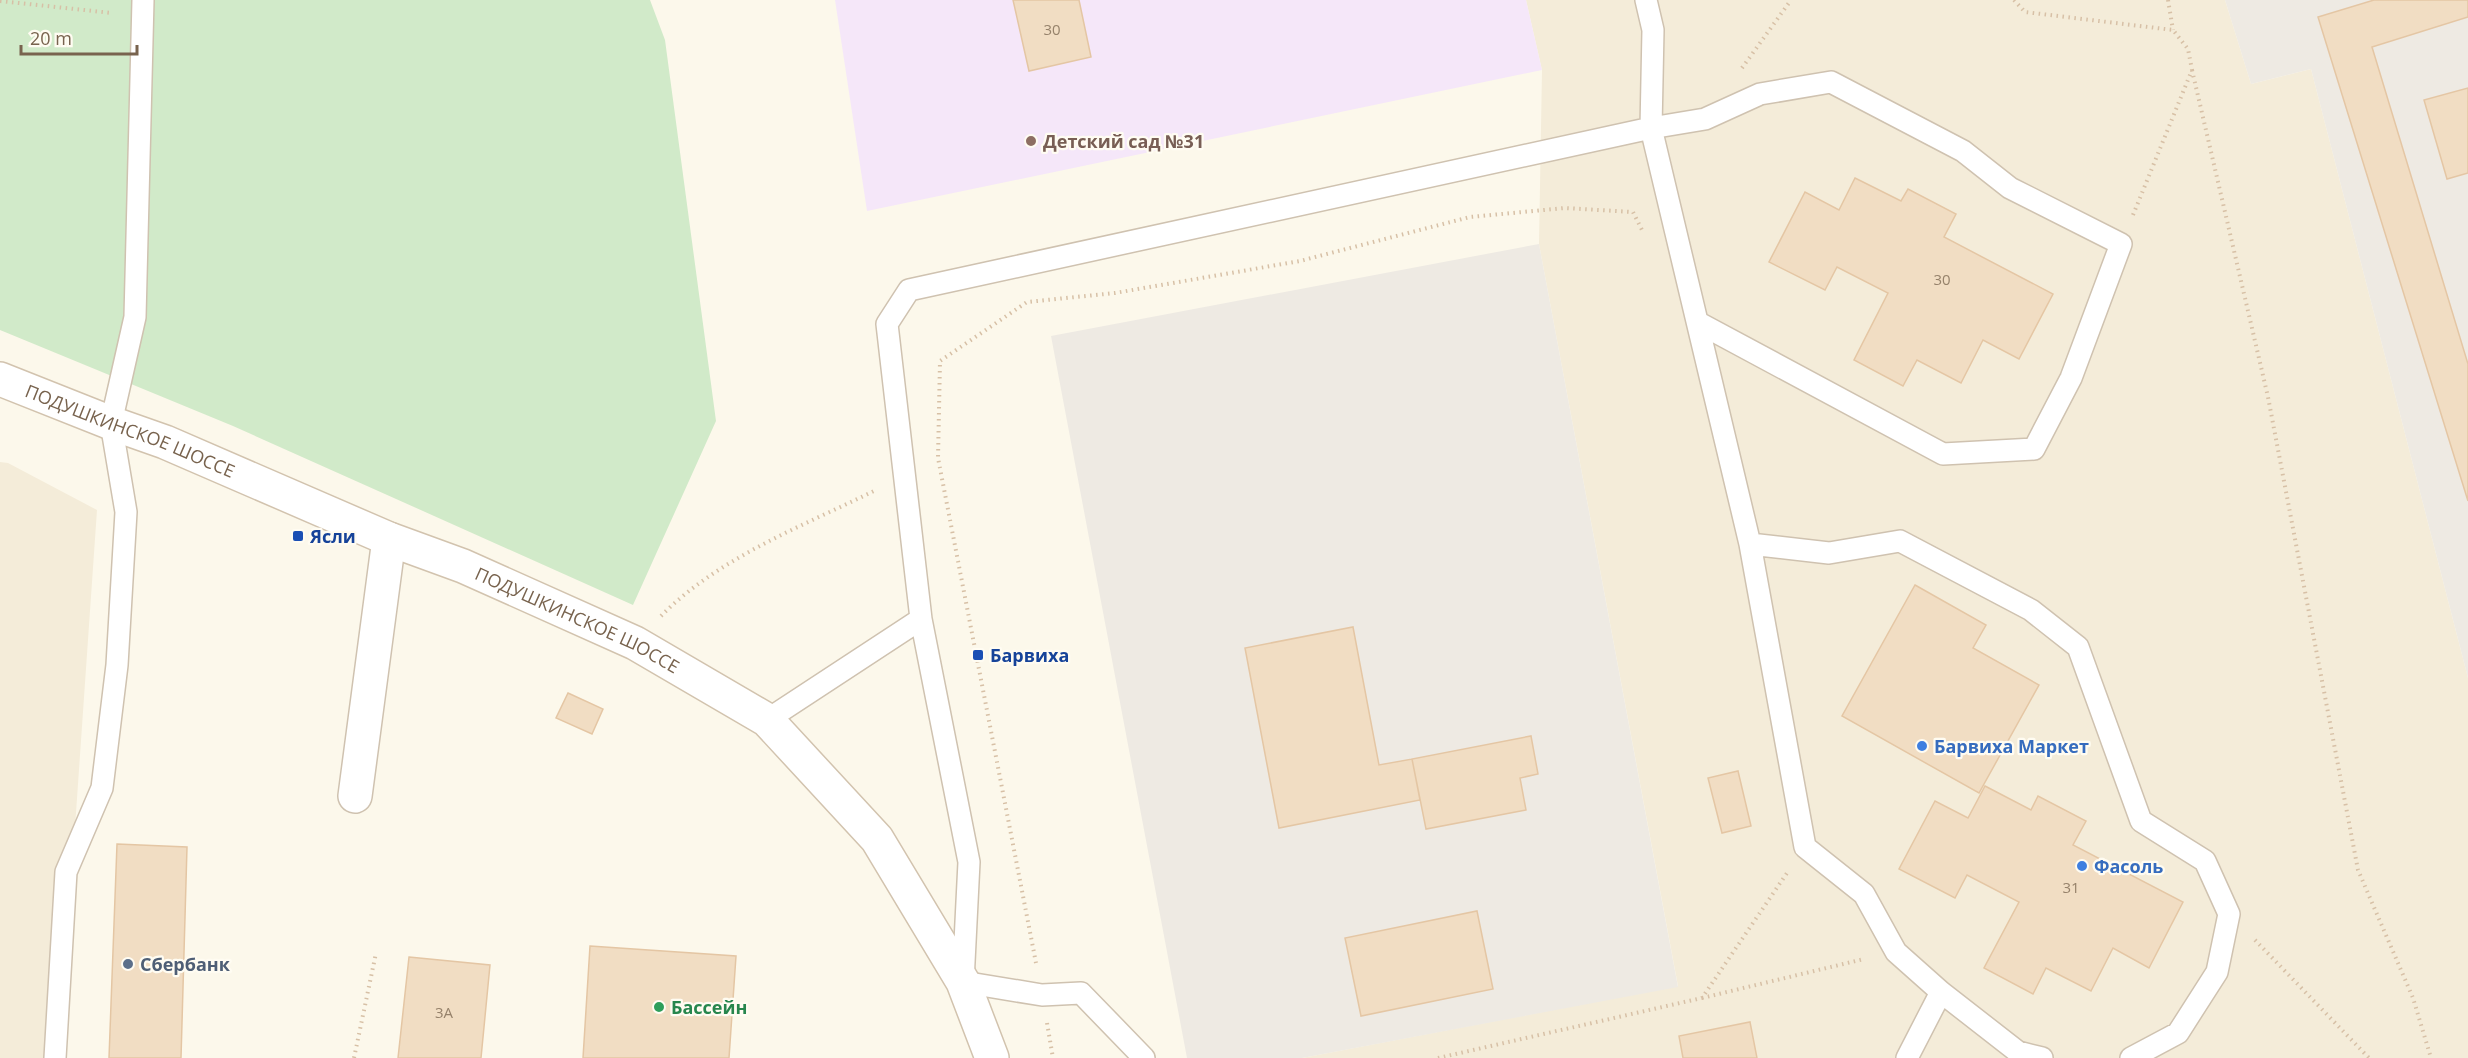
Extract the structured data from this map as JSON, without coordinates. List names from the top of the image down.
{
  "streets": {
    "main road": ["ПОДУШКИНСКОЕ ШОССЕ"]
  },
  "places": {
    "other": [
      "Детский сад №31",
      "Барвиха Маркет",
      "Фасоль",
      "Сбербанк",
      "Бассейн"
    ],
    "transit": ["Ясли", "Барвиха"]
  },
  "house_numbers": [
    "30",
    "30",
    "31",
    "3А"
  ],
  "scale_bar": "20 m"
}
